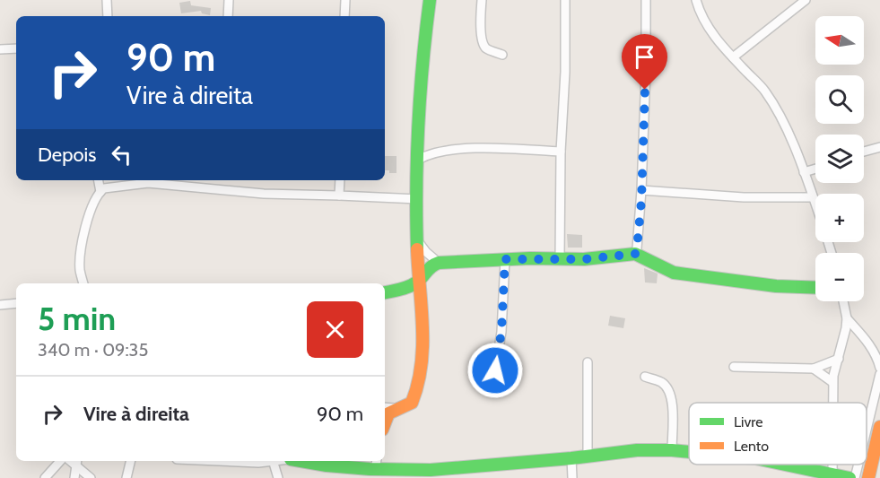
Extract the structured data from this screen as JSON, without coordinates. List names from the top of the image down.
{
  "legend": ["Livre", "Lento"],
  "north": "left",
  "page": {
    "map_buttons": ["+", "−"],
    "turn": ["90 m", "Vire à direita"],
    "then": "Depois",
    "heading": ["5 min", "340 m · 09:35"],
    "list": [
      {
        "name": "Vire à direita",
        "value": "90 m"
      }
    ]
  }
}
